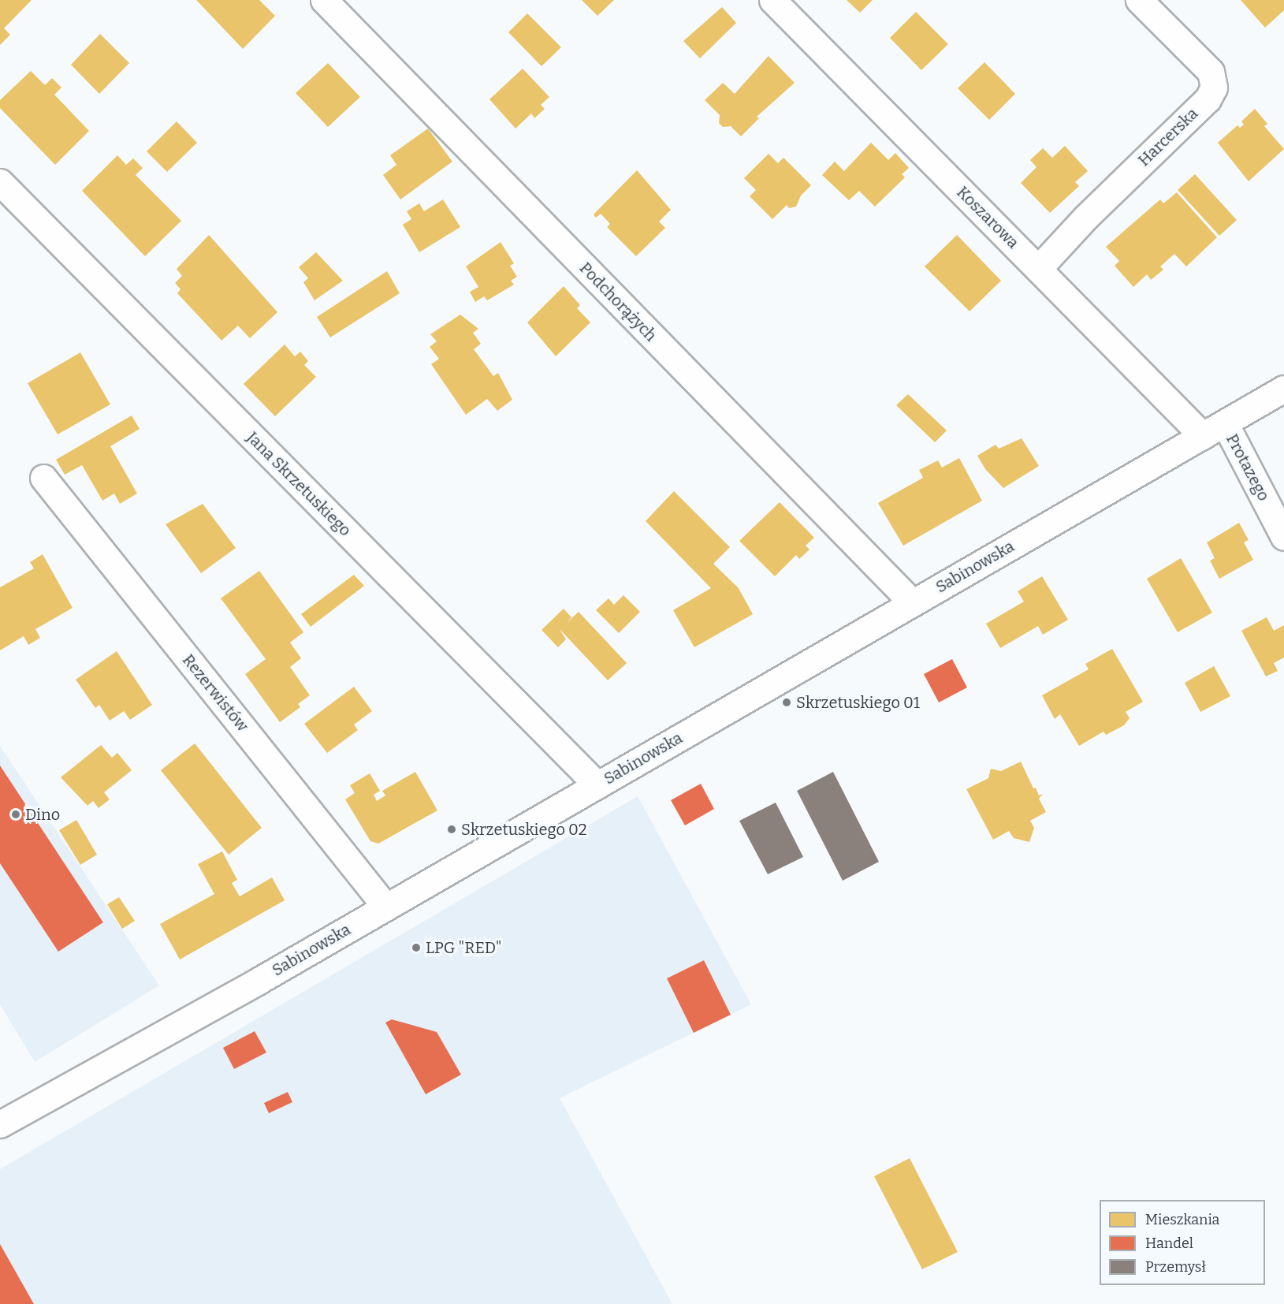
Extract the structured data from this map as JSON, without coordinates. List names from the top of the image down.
{
  "streets": {
    "street": [
      "Harcerska",
      "Koszarowa",
      "Podchorążych",
      "Protazego",
      "Jana Skrzetuskiego",
      "Sabinowska",
      "Rezerwistów"
    ]
  },
  "crossings": [
    ["Harcerska", "Koszarowa"],
    ["Koszarowa", "Protazego"],
    ["Koszarowa", "Sabinowska"],
    ["Podchorążych", "Sabinowska"],
    ["Protazego", "Sabinowska"],
    ["Jana Skrzetuskiego", "Sabinowska"],
    ["Sabinowska", "Rezerwistów"]
  ],
  "places": [
    "Skrzetuskiego 01",
    "Dino",
    "Skrzetuskiego 02",
    "LPG \"RED\""
  ],
  "legend": ["Mieszkania", "Handel", "Przemysł"]
}
